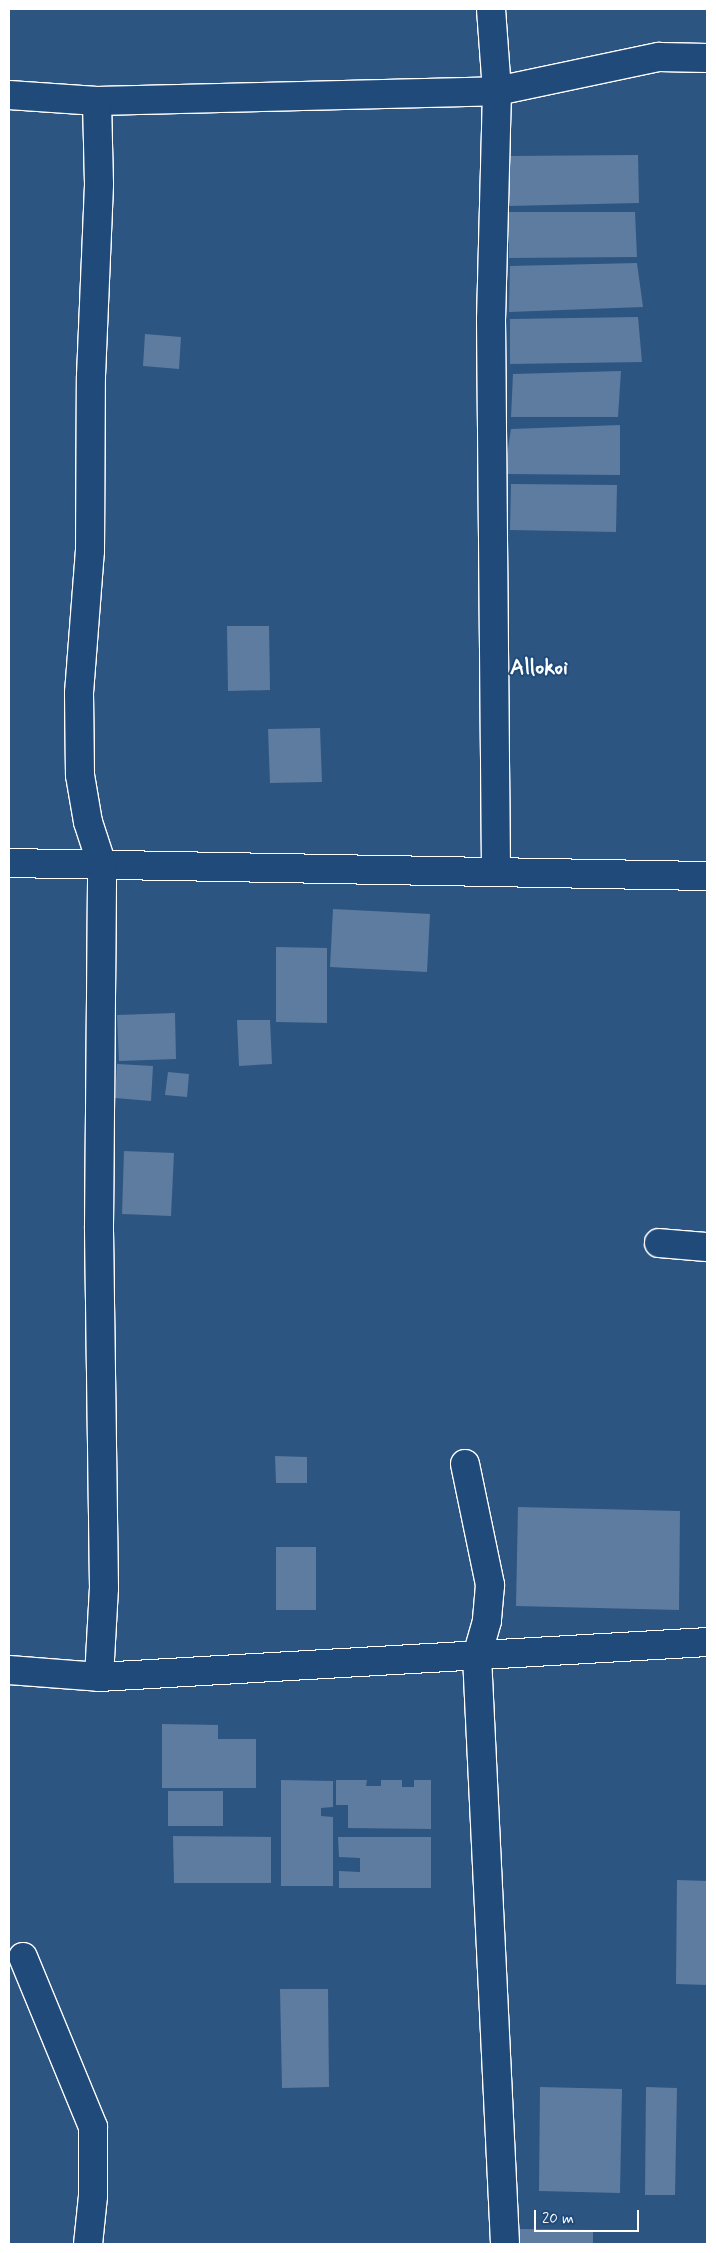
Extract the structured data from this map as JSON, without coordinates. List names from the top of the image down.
{
  "districts": ["Allokoi"],
  "scale_bar": "20 m"
}
